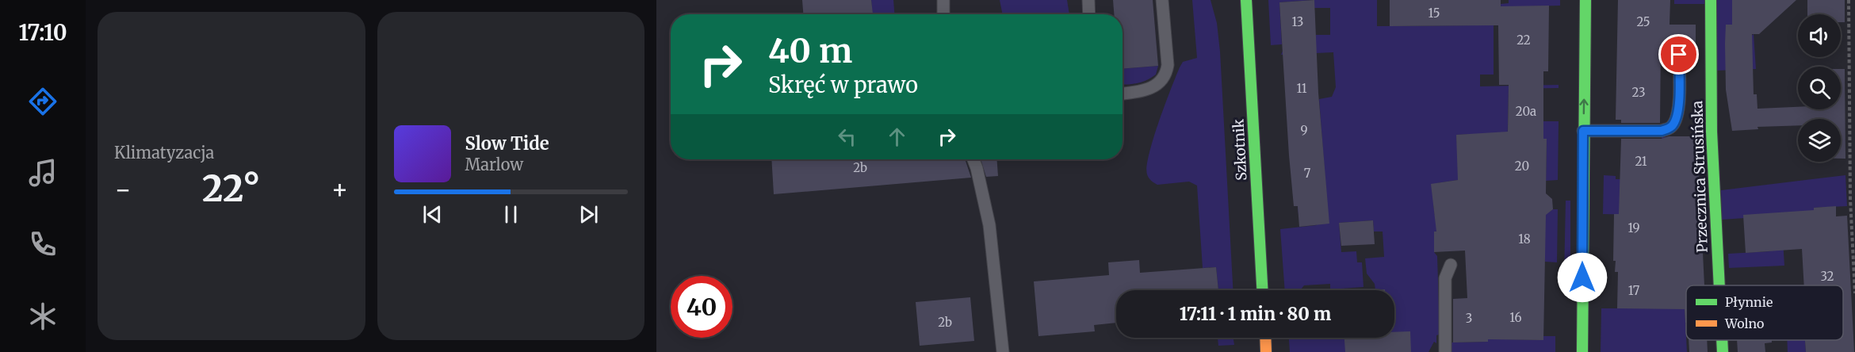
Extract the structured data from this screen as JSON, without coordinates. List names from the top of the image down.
{
  "streets": {
    "street": ["Szkotnik", "Przecznica Strusińska"]
  },
  "house_numbers": [
    "15",
    "13",
    "25",
    "22",
    "11",
    "23",
    "20a",
    "9",
    "21",
    "20",
    "2b",
    "7",
    "19",
    "18",
    "32",
    "17",
    "16",
    "3",
    "2b"
  ],
  "legend": ["Płynnie", "Wolno"],
  "page": {
    "tabs": "17:10",
    "tile": "Klimatyzacja",
    "turn": ["40 m", "Skręć w prawo"],
    "song": ["Slow Tide", "Marlow"],
    "heat": ["−", "22°", "+"],
    "limit": "40",
    "trip": "17:11 · 1 min · 80 m"
  }
}
